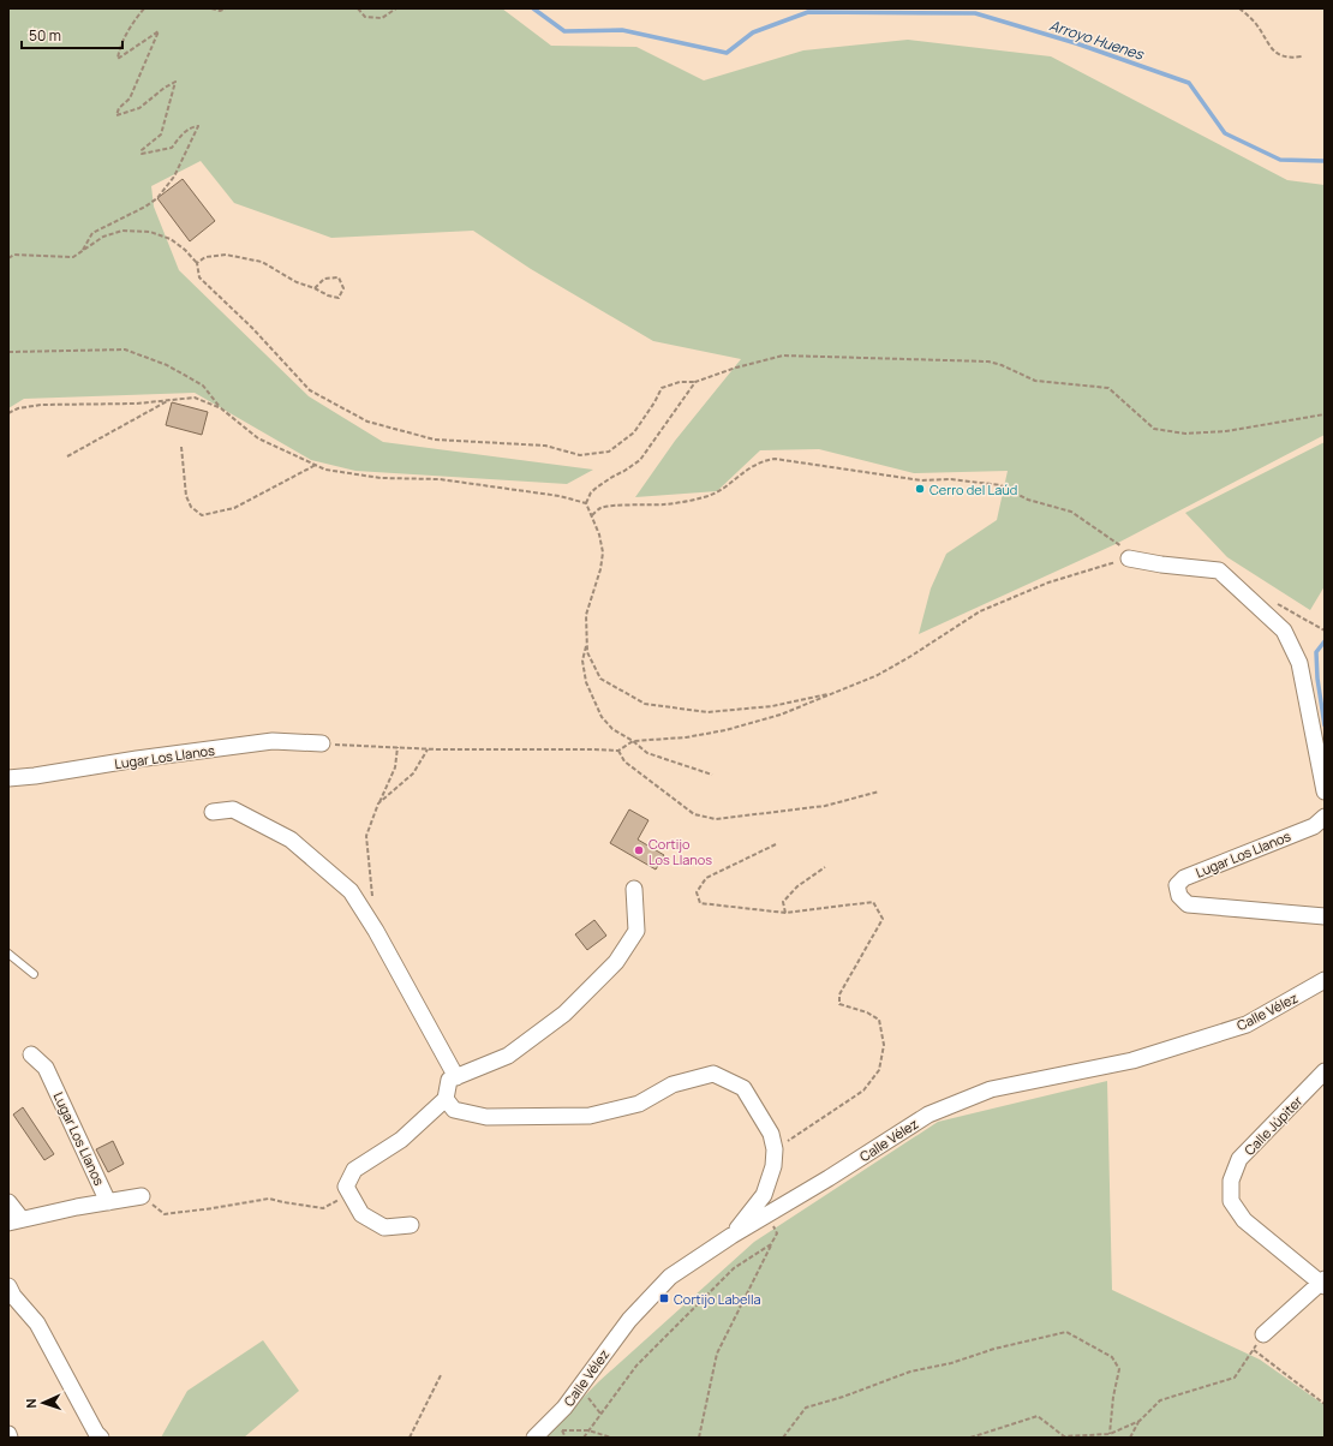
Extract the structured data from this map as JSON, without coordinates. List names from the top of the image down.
{
  "streets": {
    "street": ["Lugar Los Llanos", "Calle Vélez", "Calle Júpiter"]
  },
  "water": ["Arroyo Huenes"],
  "places": {
    "other": ["Cerro del Laúd", "Cortijo Los Llanos"],
    "transit": ["Cortijo Labella"]
  },
  "scale_bar": "50 m",
  "north": "left"
}
